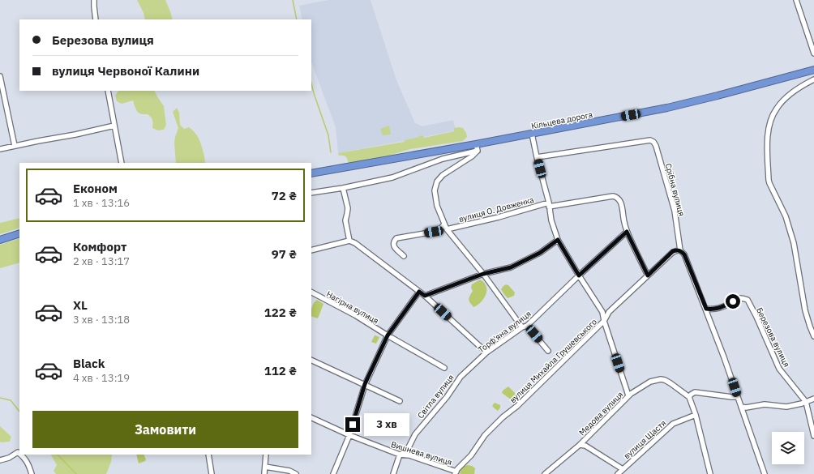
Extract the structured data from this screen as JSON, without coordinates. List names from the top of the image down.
{
  "streets": {
    "highway": ["Кільцева дорога"],
    "street": [
      "Срібна вулиця",
      "вулиця О. Довженка",
      "Нагірна вулиця",
      "Торф'яна вулиця",
      "Березова вулиця",
      "вулиця Михайла Грушевського",
      "Світла вулиця",
      "Медова вулиця",
      "вулиця Щастя",
      "Вишнева вулиця"
    ]
  },
  "crossings": [
    ["Срібна вулиця", "Березова вулиця"],
    ["Срібна вулиця", "вулиця Михайла Грушевського"],
    ["вулиця О. Довженка", "Торф'яна вулиця"],
    ["Торф'яна вулиця", "Світла вулиця"],
    ["вулиця Михайла Грушевського", "Вишнева вулиця"],
    ["Світла вулиця", "Вишнева вулиця"]
  ],
  "page": {
    "banner": ["Березова вулиця", "вулиця Червоної Калини"],
    "list": [
      {
        "name": "Економ",
        "note": "1 хв · 13:16",
        "value": "72 ₴"
      },
      {
        "name": "Комфорт",
        "note": "2 хв · 13:17",
        "value": "97 ₴"
      },
      {
        "name": "XL",
        "note": "3 хв · 13:18",
        "value": "122 ₴"
      },
      {
        "name": "Black",
        "note": "4 хв · 13:19",
        "value": "112 ₴"
      }
    ],
    "buttons": "Замовити",
    "bubble": "3 хв"
  }
}
